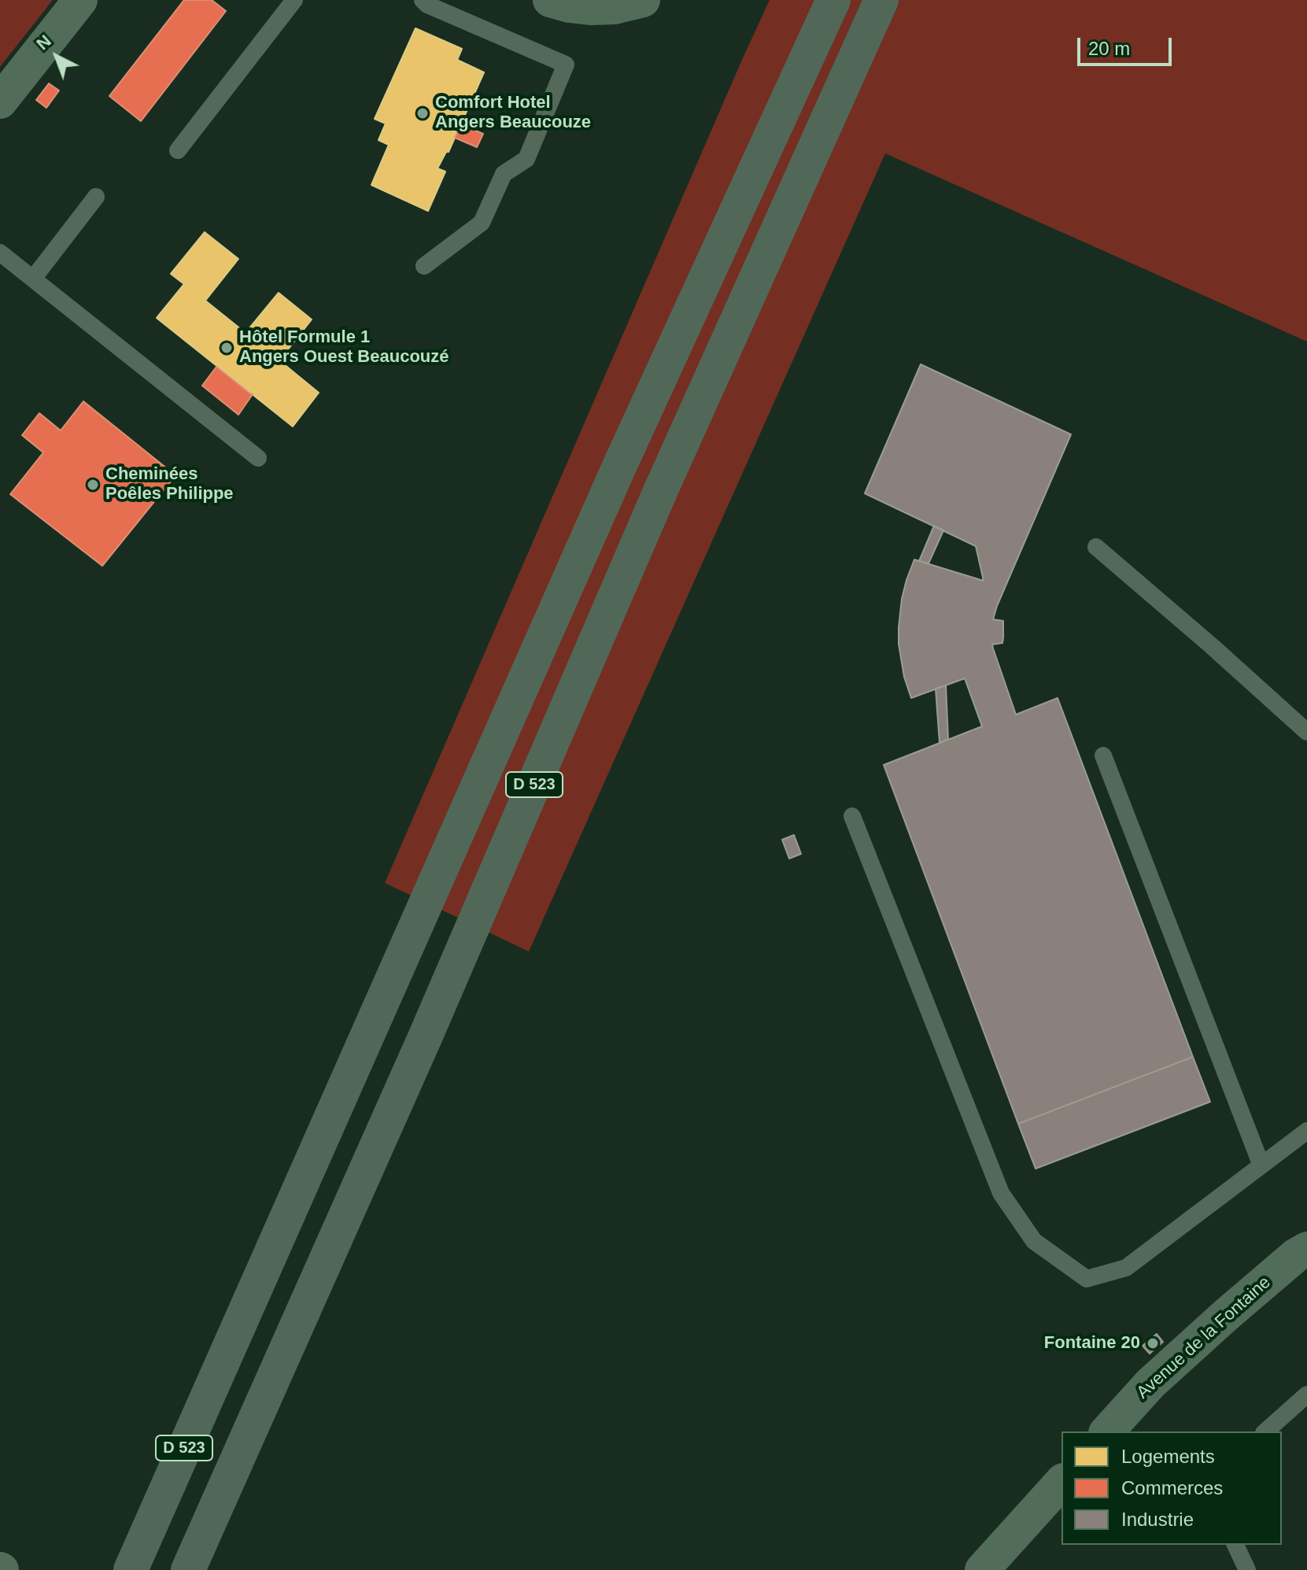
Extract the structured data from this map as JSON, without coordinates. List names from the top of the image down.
{
  "streets": {
    "highway": ["D 523"],
    "street": ["Avenue de la Fontaine"]
  },
  "places": [
    "Comfort Hotel Angers Beaucouze",
    "Hôtel Formule 1 Angers Ouest Beaucouzé",
    "Cheminées Poêles Philippe",
    "Fontaine 20"
  ],
  "legend": ["Logements", "Commerces", "Industrie"],
  "scale_bar": "20 m",
  "north": "top left"
}
